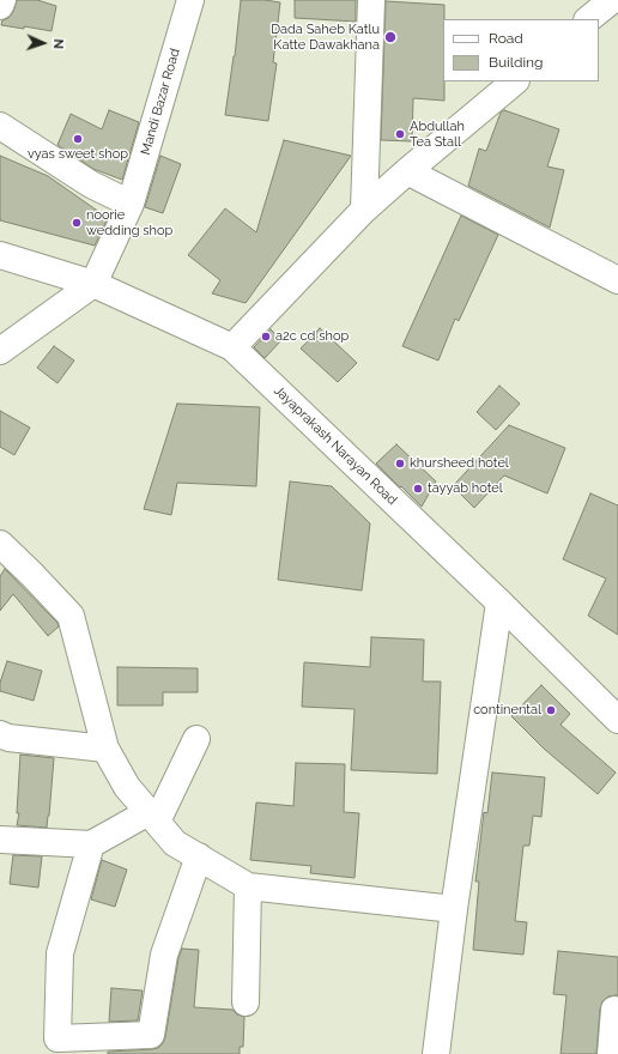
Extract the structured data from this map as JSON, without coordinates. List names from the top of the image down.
{
  "streets": {
    "street": ["Mandi Bazar Road", "Jayaprakash Narayan Road"]
  },
  "crossings": [
    ["Mandi Bazar Road", "Jayaprakash Narayan Road"]
  ],
  "places": [
    "Dada Saheb Katlu Katte Dawakhana",
    "Abdullah Tea Stall",
    "vyas sweet shop",
    "noorie wedding shop",
    "a2c cd shop",
    "khursheed hotel",
    "tayyab hotel",
    "continental"
  ],
  "legend": ["Road", "Building"],
  "north": "right"
}
